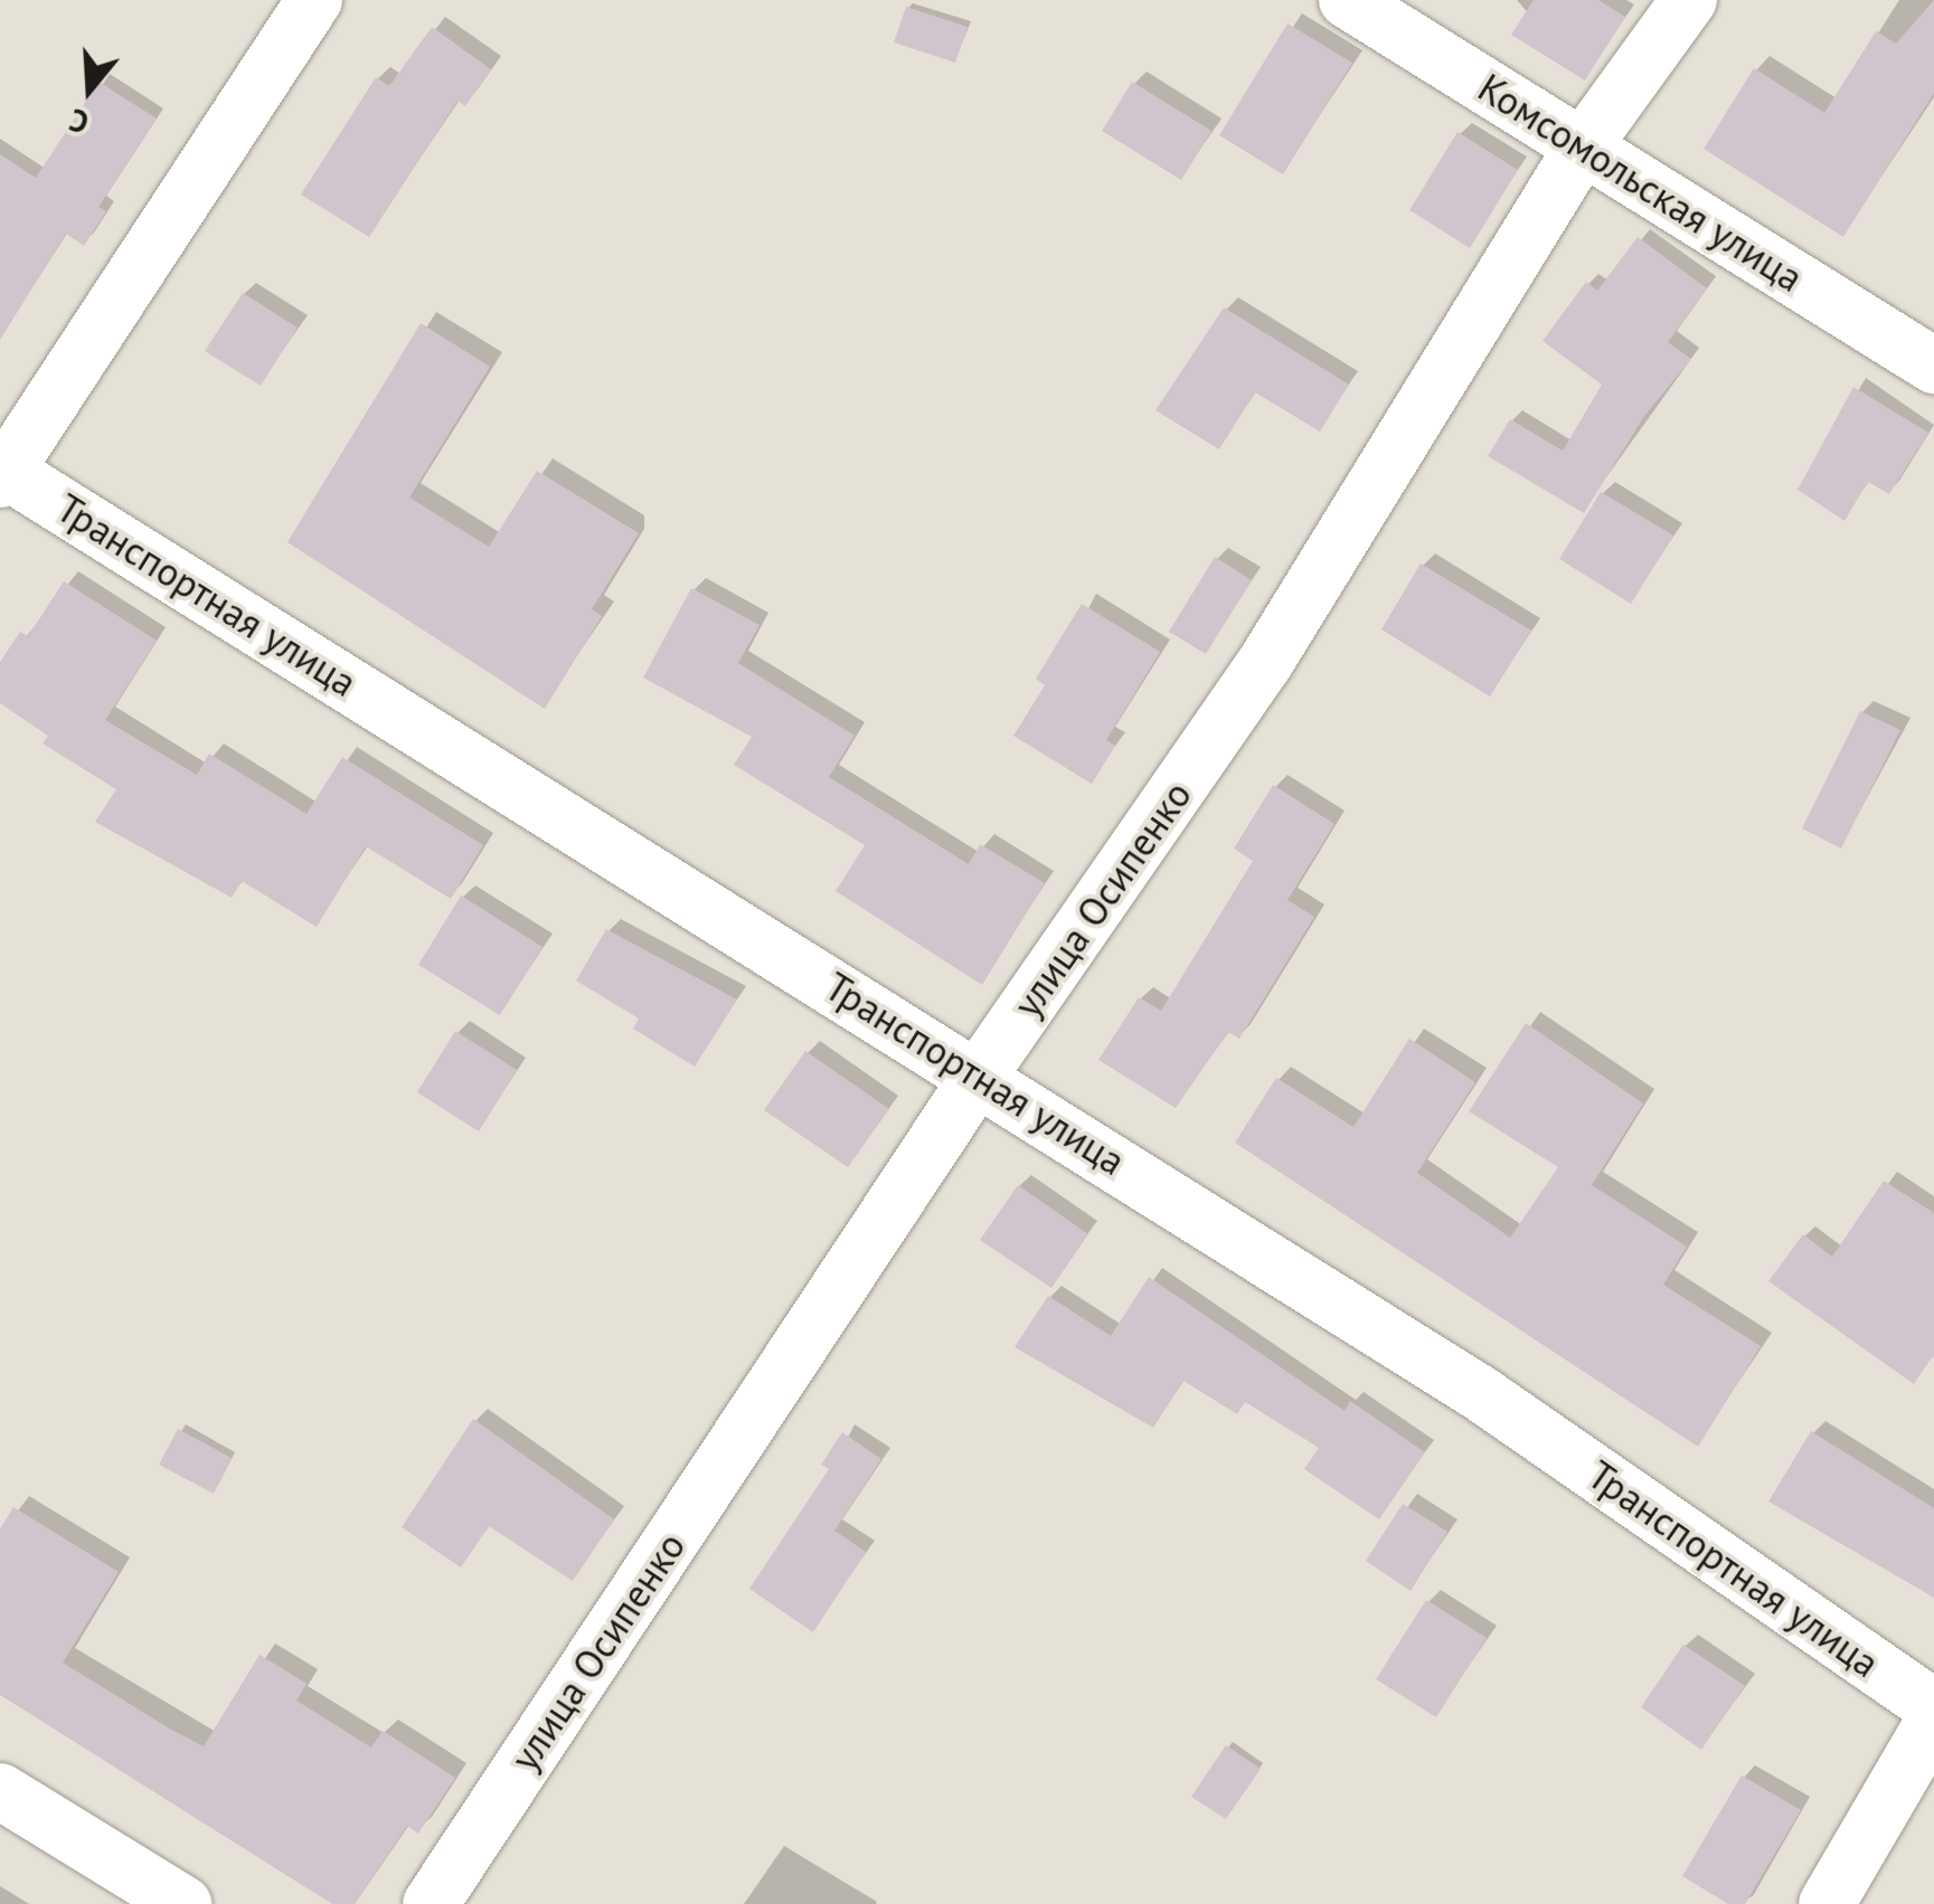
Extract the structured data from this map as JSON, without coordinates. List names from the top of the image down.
{
  "streets": {
    "street": ["Комсомольская улица", "Транспортная улица", "улица Осипенко"]
  },
  "crossings": [
    ["Комсомольская улица", "улица Осипенко"],
    ["Транспортная улица", "улица Осипенко"]
  ],
  "north": "bottom"
}
